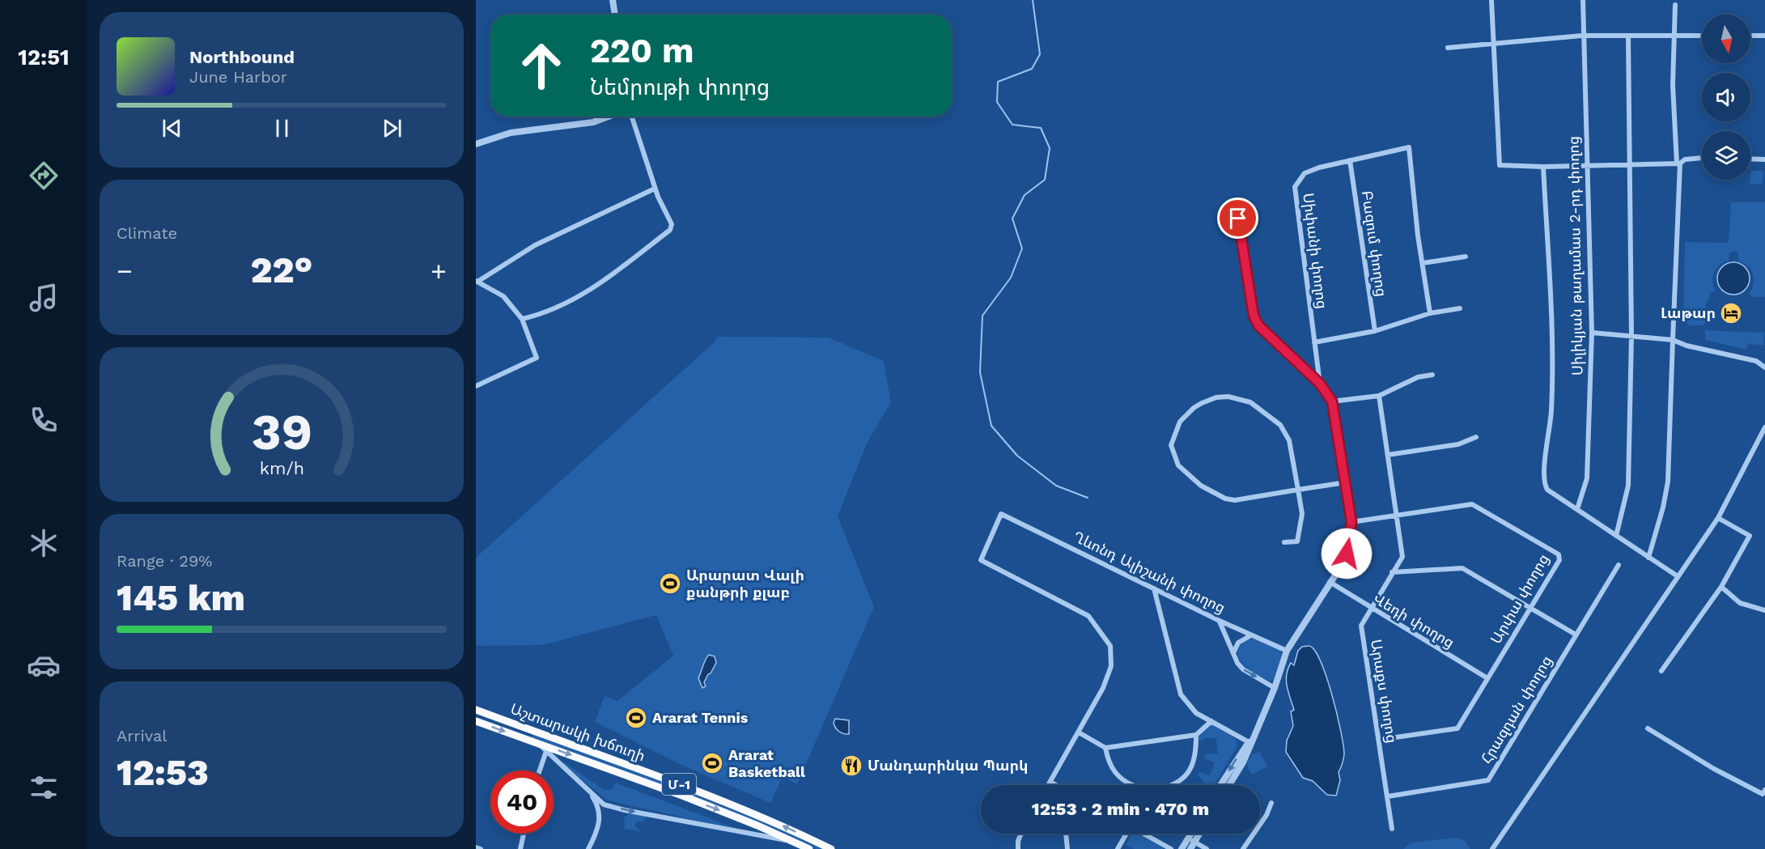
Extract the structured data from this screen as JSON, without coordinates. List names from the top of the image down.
{
  "streets": {
    "highway": ["Աշտարակի խճուղի", "Մ-1"],
    "street": [
      "Բազում փողոց",
      "Սիփանի փողոց",
      "Սիլիկյան թաղամաս 2-րդ փողոց",
      "Ղևոնդ Ալիշանի փողոց",
      "Արփա փողոց",
      "Վեդի փողոց",
      "Արաքս փողոց",
      "Հրազդան փողոց"
    ]
  },
  "crossings": [
    ["Բազում փողոց", "Սիփանի փողոց"],
    ["Արփա փողոց", "Վեդի փողոց"],
    ["Արփա փողոց", "Արաքս փողոց"],
    ["Վեդի փողոց", "Արաքս փողոց"],
    ["Արաքս փողոց", "Հրազդան փողոց"]
  ],
  "places": {
    "hotel": ["Լաթար"],
    "sports": ["Արարատ Վալի քանթրի քլաբ", "Ararat Tennis", "Ararat Basketball"],
    "restaurant": ["Մանդարինկա Պարկ"]
  },
  "north": "bottom",
  "page": {
    "tabs": "12:51",
    "turn": ["220 m", "Նեմրութի փողոց"],
    "song": ["Northbound", "June Harbor"],
    "tile": [
      "Climate",
      ["Range · 29%", "145 km"],
      ["Arrival", "12:53"]
    ],
    "heat": ["−", "22°", "+"],
    "limit": "40",
    "trip": "12:53 · 2 min · 470 m",
    "gauge": ["39", "km/h"]
  }
}
